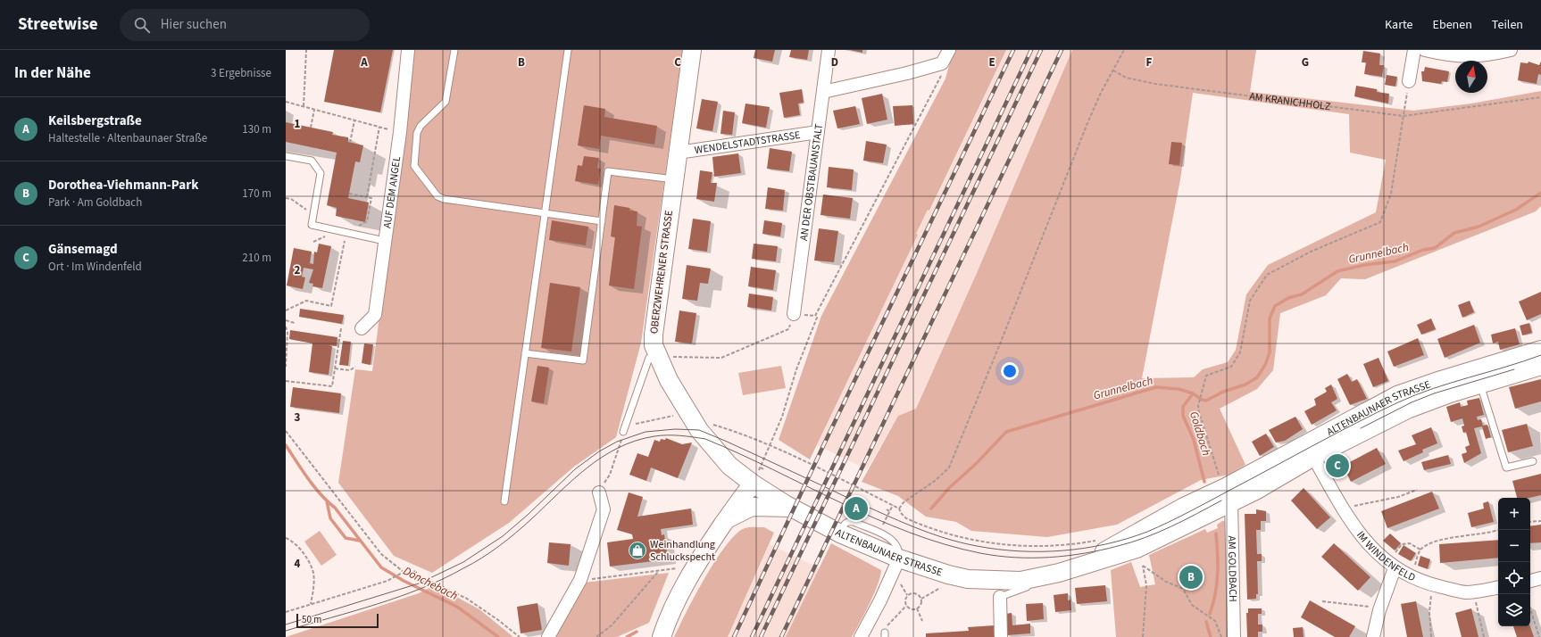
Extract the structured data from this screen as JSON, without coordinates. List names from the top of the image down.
{
  "streets": {
    "main road": ["OBERZWEHRENER STRASSE", "ALTENBAUNAER STRASSE"],
    "street": [
      "WENDELSTADTSTRASSE",
      "AN DER OBSTBAUANSTALT",
      "AUF DEM ANGEL",
      "IM WINDENFELD",
      "AM GOLDBACH"
    ],
    "path": ["AM KRANICHHOLZ"]
  },
  "crossings": [
    ["WENDELSTADTSTRASSE", "AN DER OBSTBAUANSTALT"],
    ["WENDELSTADTSTRASSE", "OBERZWEHRENER STRASSE"],
    ["OBERZWEHRENER STRASSE", "ALTENBAUNAER STRASSE"],
    ["ALTENBAUNAER STRASSE", "IM WINDENFELD"],
    ["ALTENBAUNAER STRASSE", "AM GOLDBACH"]
  ],
  "water": ["Grunnelbach", "Goldbach", "Dönchebach"],
  "places": {
    "shop": ["Weinhandlung Schluckspecht"]
  },
  "scale_bar": "50 m",
  "north": "top",
  "page": {
    "header": "Streetwise",
    "search": "Hier suchen",
    "nav": ["Karte", "Ebenen", "Teilen"],
    "heading": ["In der Nähe", "3 Ergebnisse"],
    "list": [
      {
        "mark": "A",
        "name": "Keilsbergstraße",
        "note": "Haltestelle · Altenbaunaer Straße",
        "value": "130 m"
      },
      {
        "mark": "B",
        "name": "Dorothea-Viehmann-Park",
        "note": "Park · Am Goldbach",
        "value": "170 m"
      },
      {
        "mark": "C",
        "name": "Gänsemagd",
        "note": "Ort · Im Windenfeld",
        "value": "210 m"
      }
    ],
    "pins": ["C", "A", "B"],
    "map_buttons": ["+", "−"],
    "scale": "50 m"
  },
  "grid": {
    "columns": [
      "A",
      "B",
      "C",
      "D",
      "E",
      "F",
      "G"
    ],
    "rows": [
      "1",
      "2",
      "3",
      "4"
    ]
  }
}
